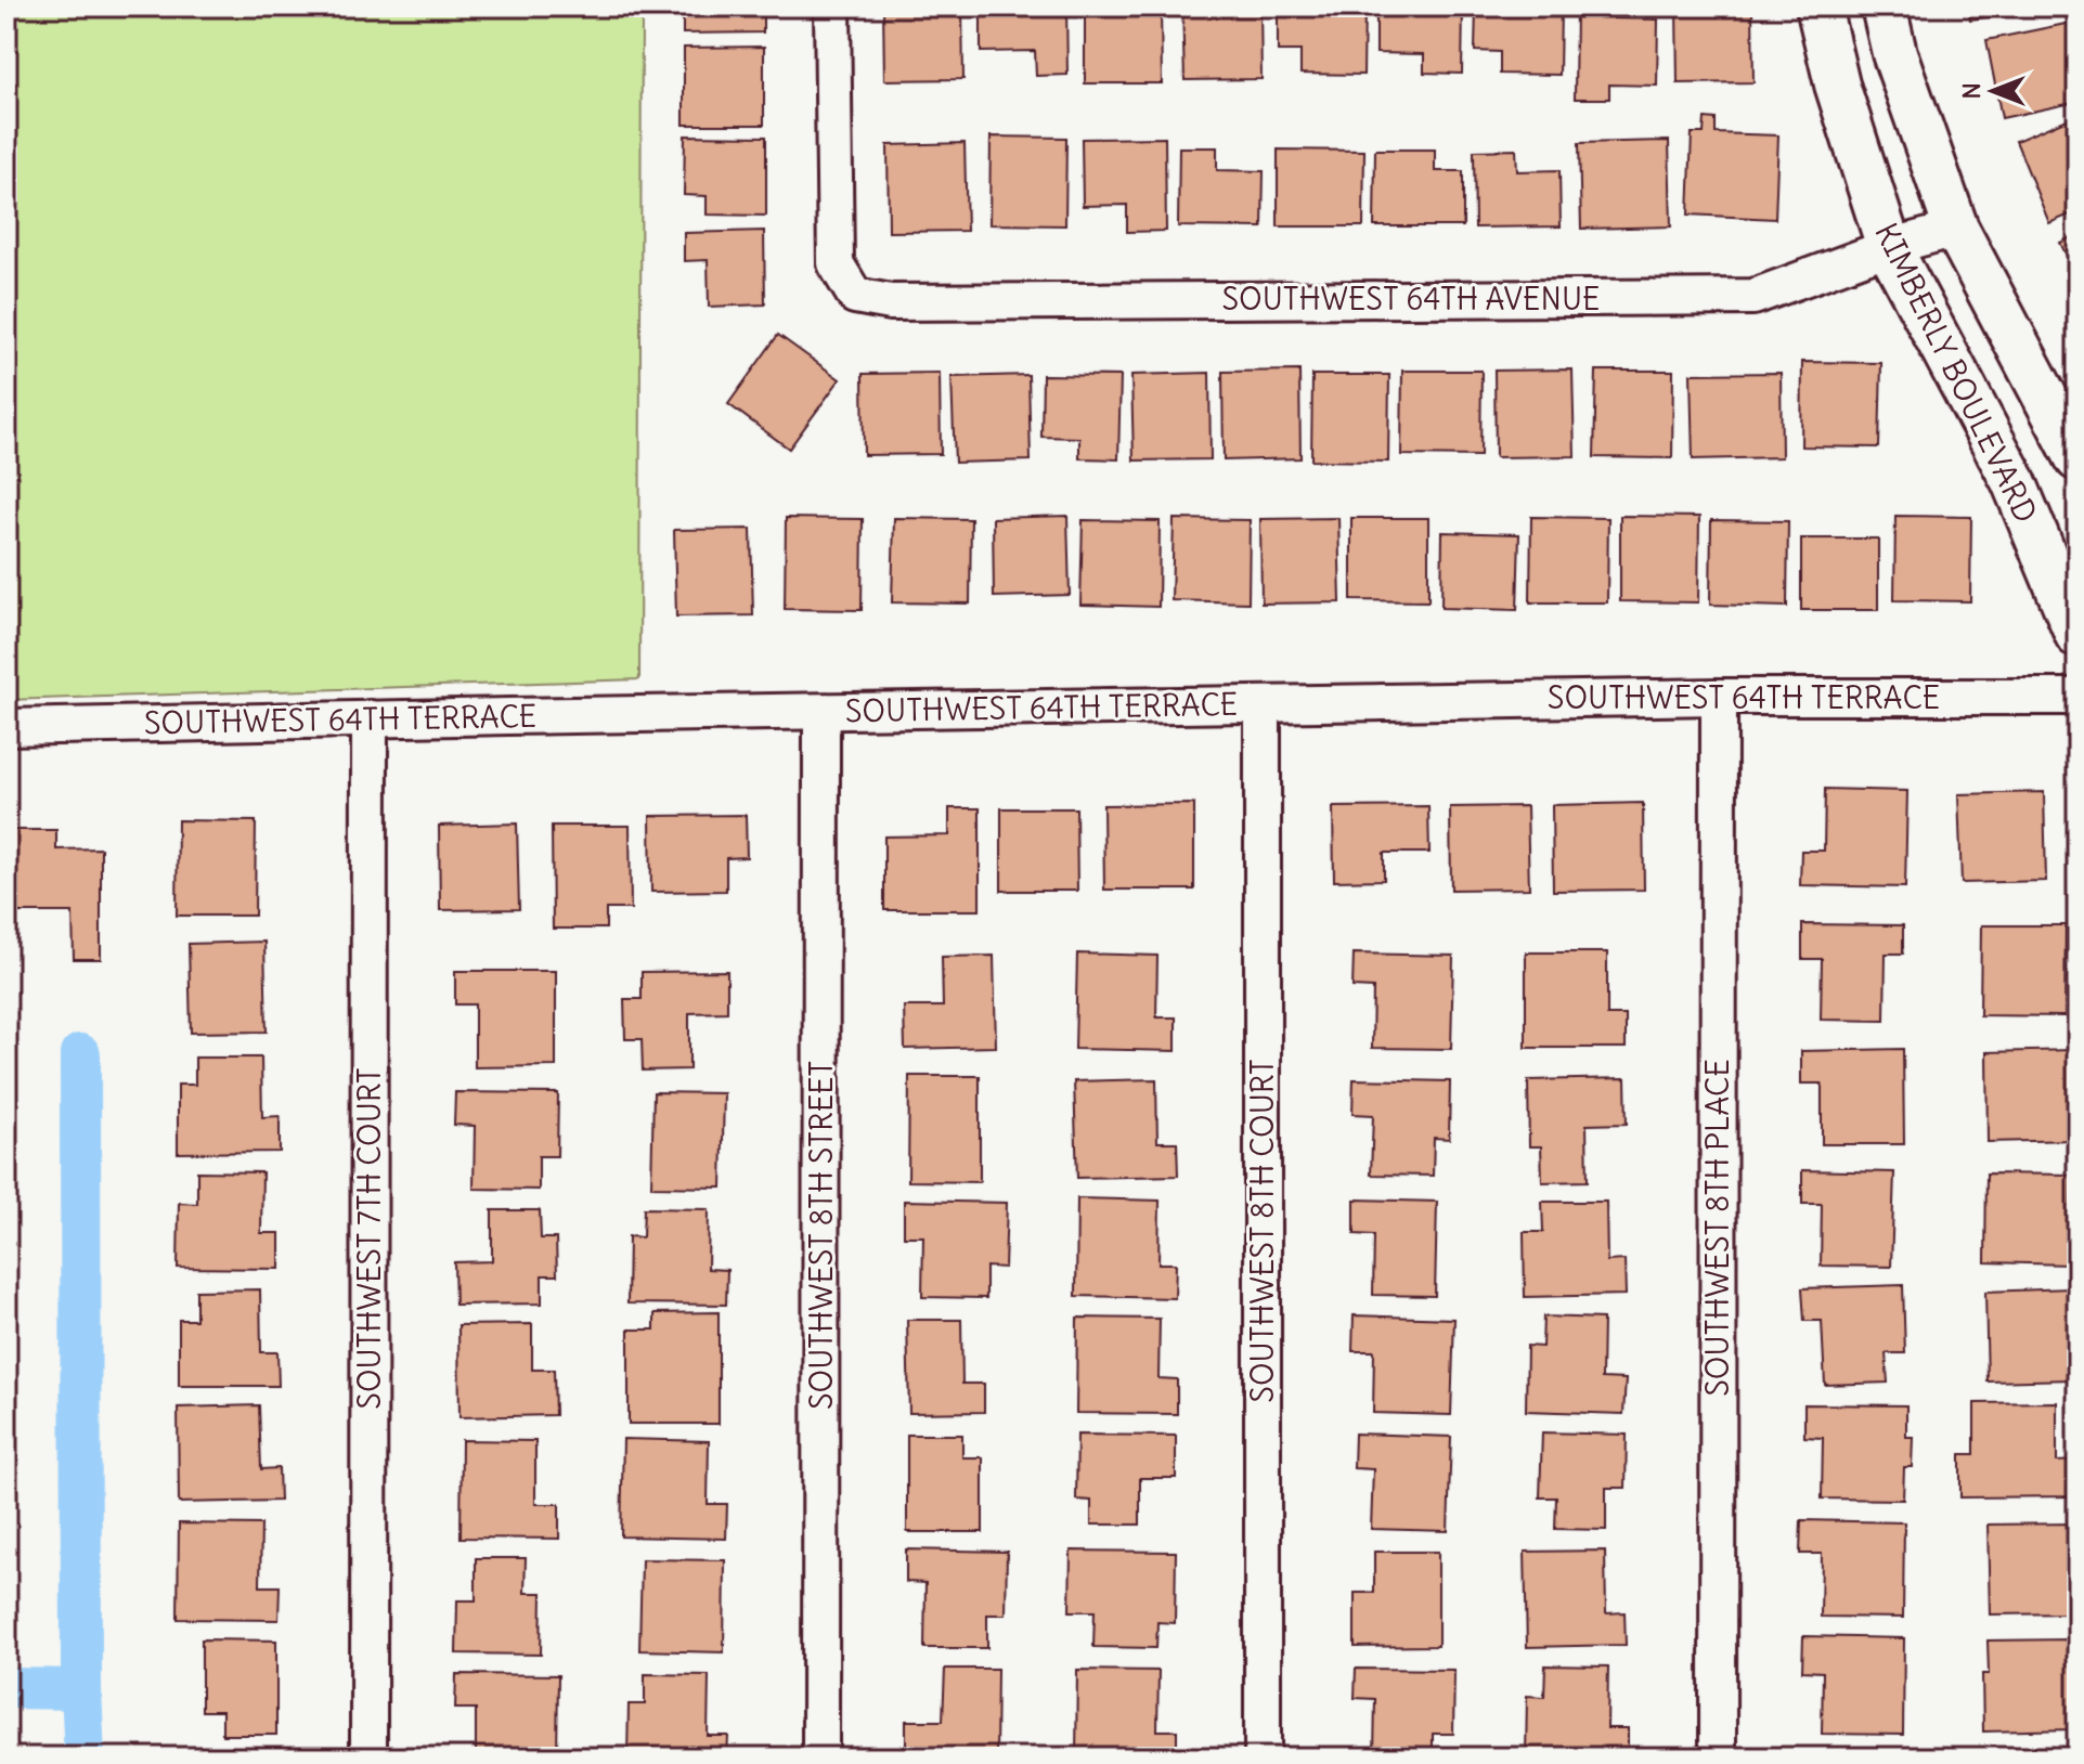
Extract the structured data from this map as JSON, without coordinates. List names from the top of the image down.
{
  "streets": {
    "street": [
      "SOUTHWEST 64TH AVENUE",
      "KIMBERLY BOULEVARD",
      "SOUTHWEST 64TH TERRACE",
      "SOUTHWEST 8TH PLACE",
      "SOUTHWEST 8TH COURT",
      "SOUTHWEST 8TH STREET",
      "SOUTHWEST 7TH COURT"
    ]
  },
  "crossings": [
    ["SOUTHWEST 64TH AVENUE", "KIMBERLY BOULEVARD"],
    ["SOUTHWEST 64TH TERRACE", "SOUTHWEST 8TH PLACE"],
    ["SOUTHWEST 64TH TERRACE", "SOUTHWEST 8TH COURT"],
    ["SOUTHWEST 64TH TERRACE", "SOUTHWEST 8TH STREET"],
    ["SOUTHWEST 64TH TERRACE", "SOUTHWEST 7TH COURT"]
  ],
  "north": "left"
}
